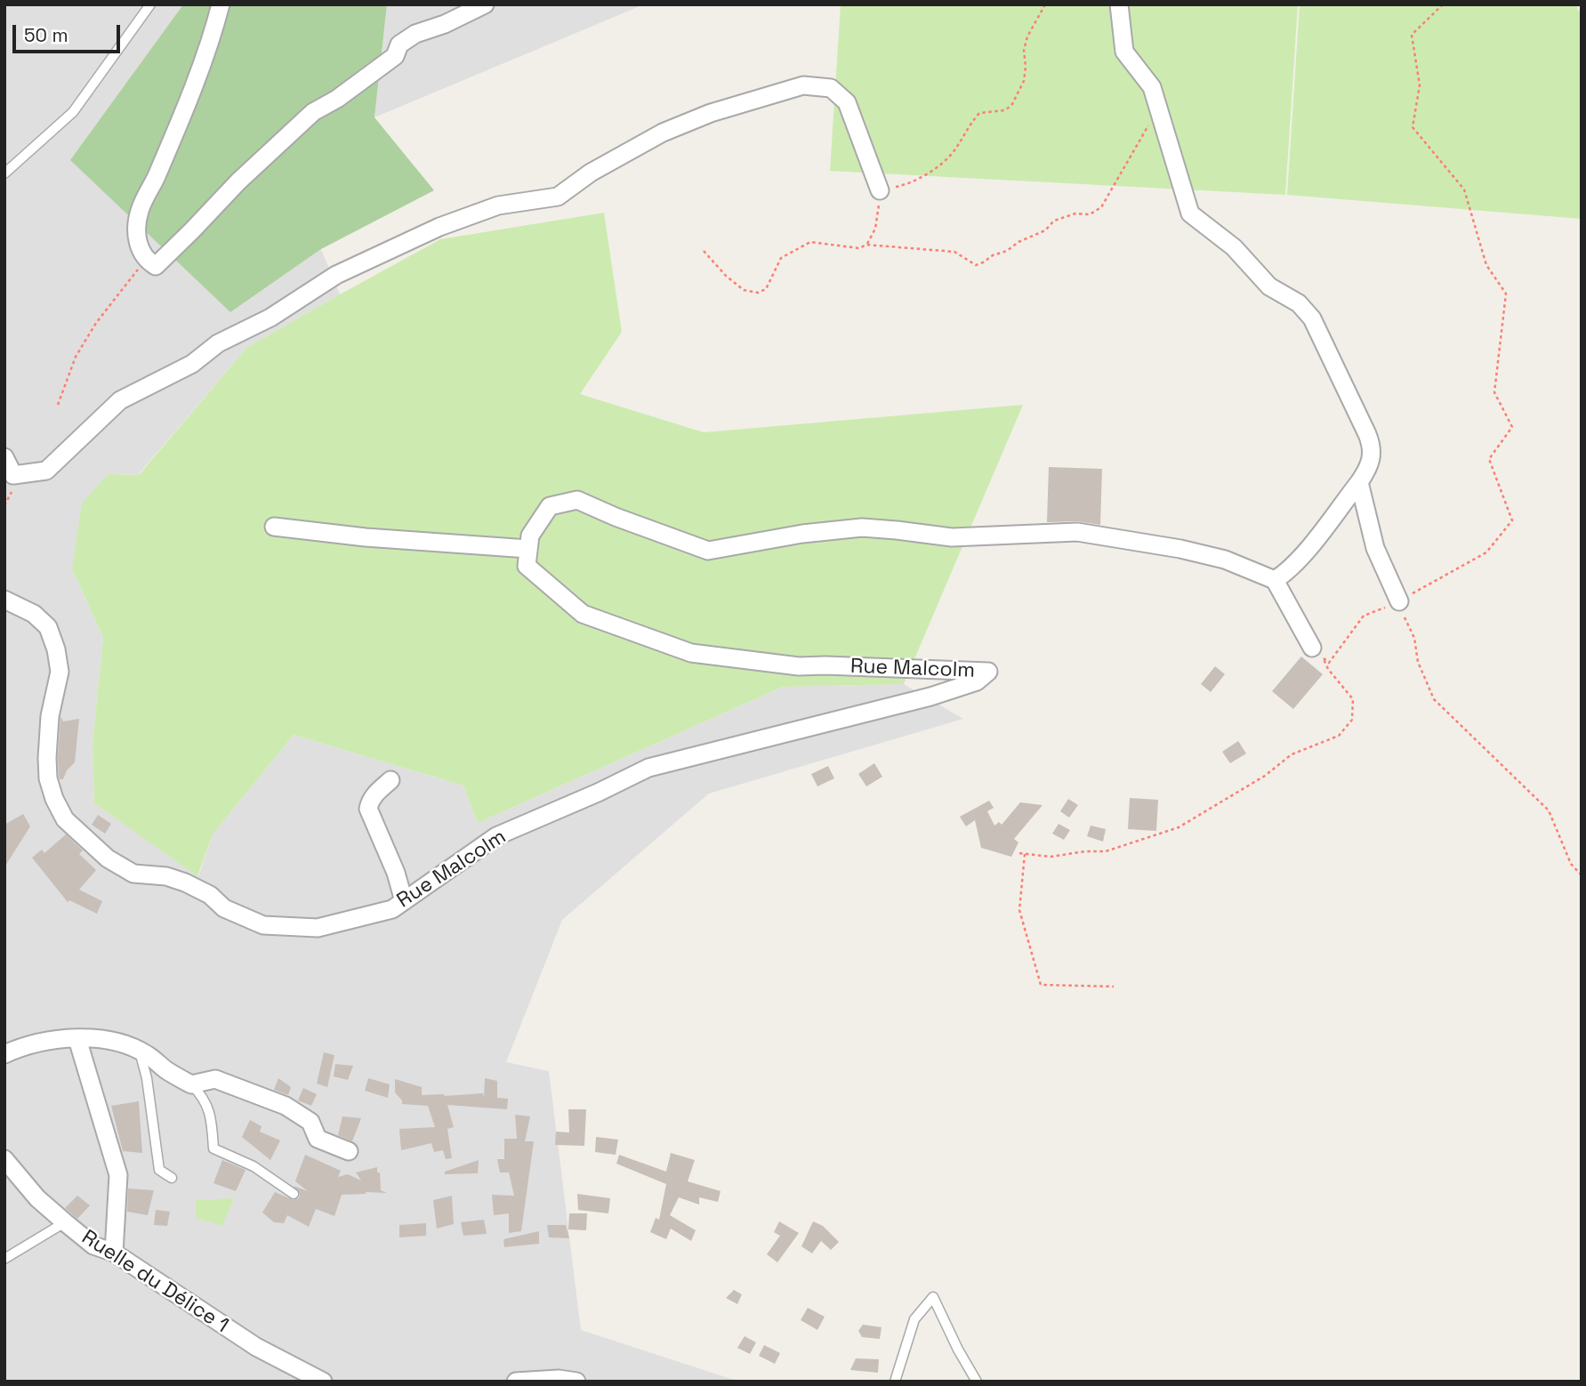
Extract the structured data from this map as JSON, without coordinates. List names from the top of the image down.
{
  "streets": {
    "street": ["Rue Malcolm", "Ruelle du Délice 1"]
  },
  "scale_bar": "50 m"
}
